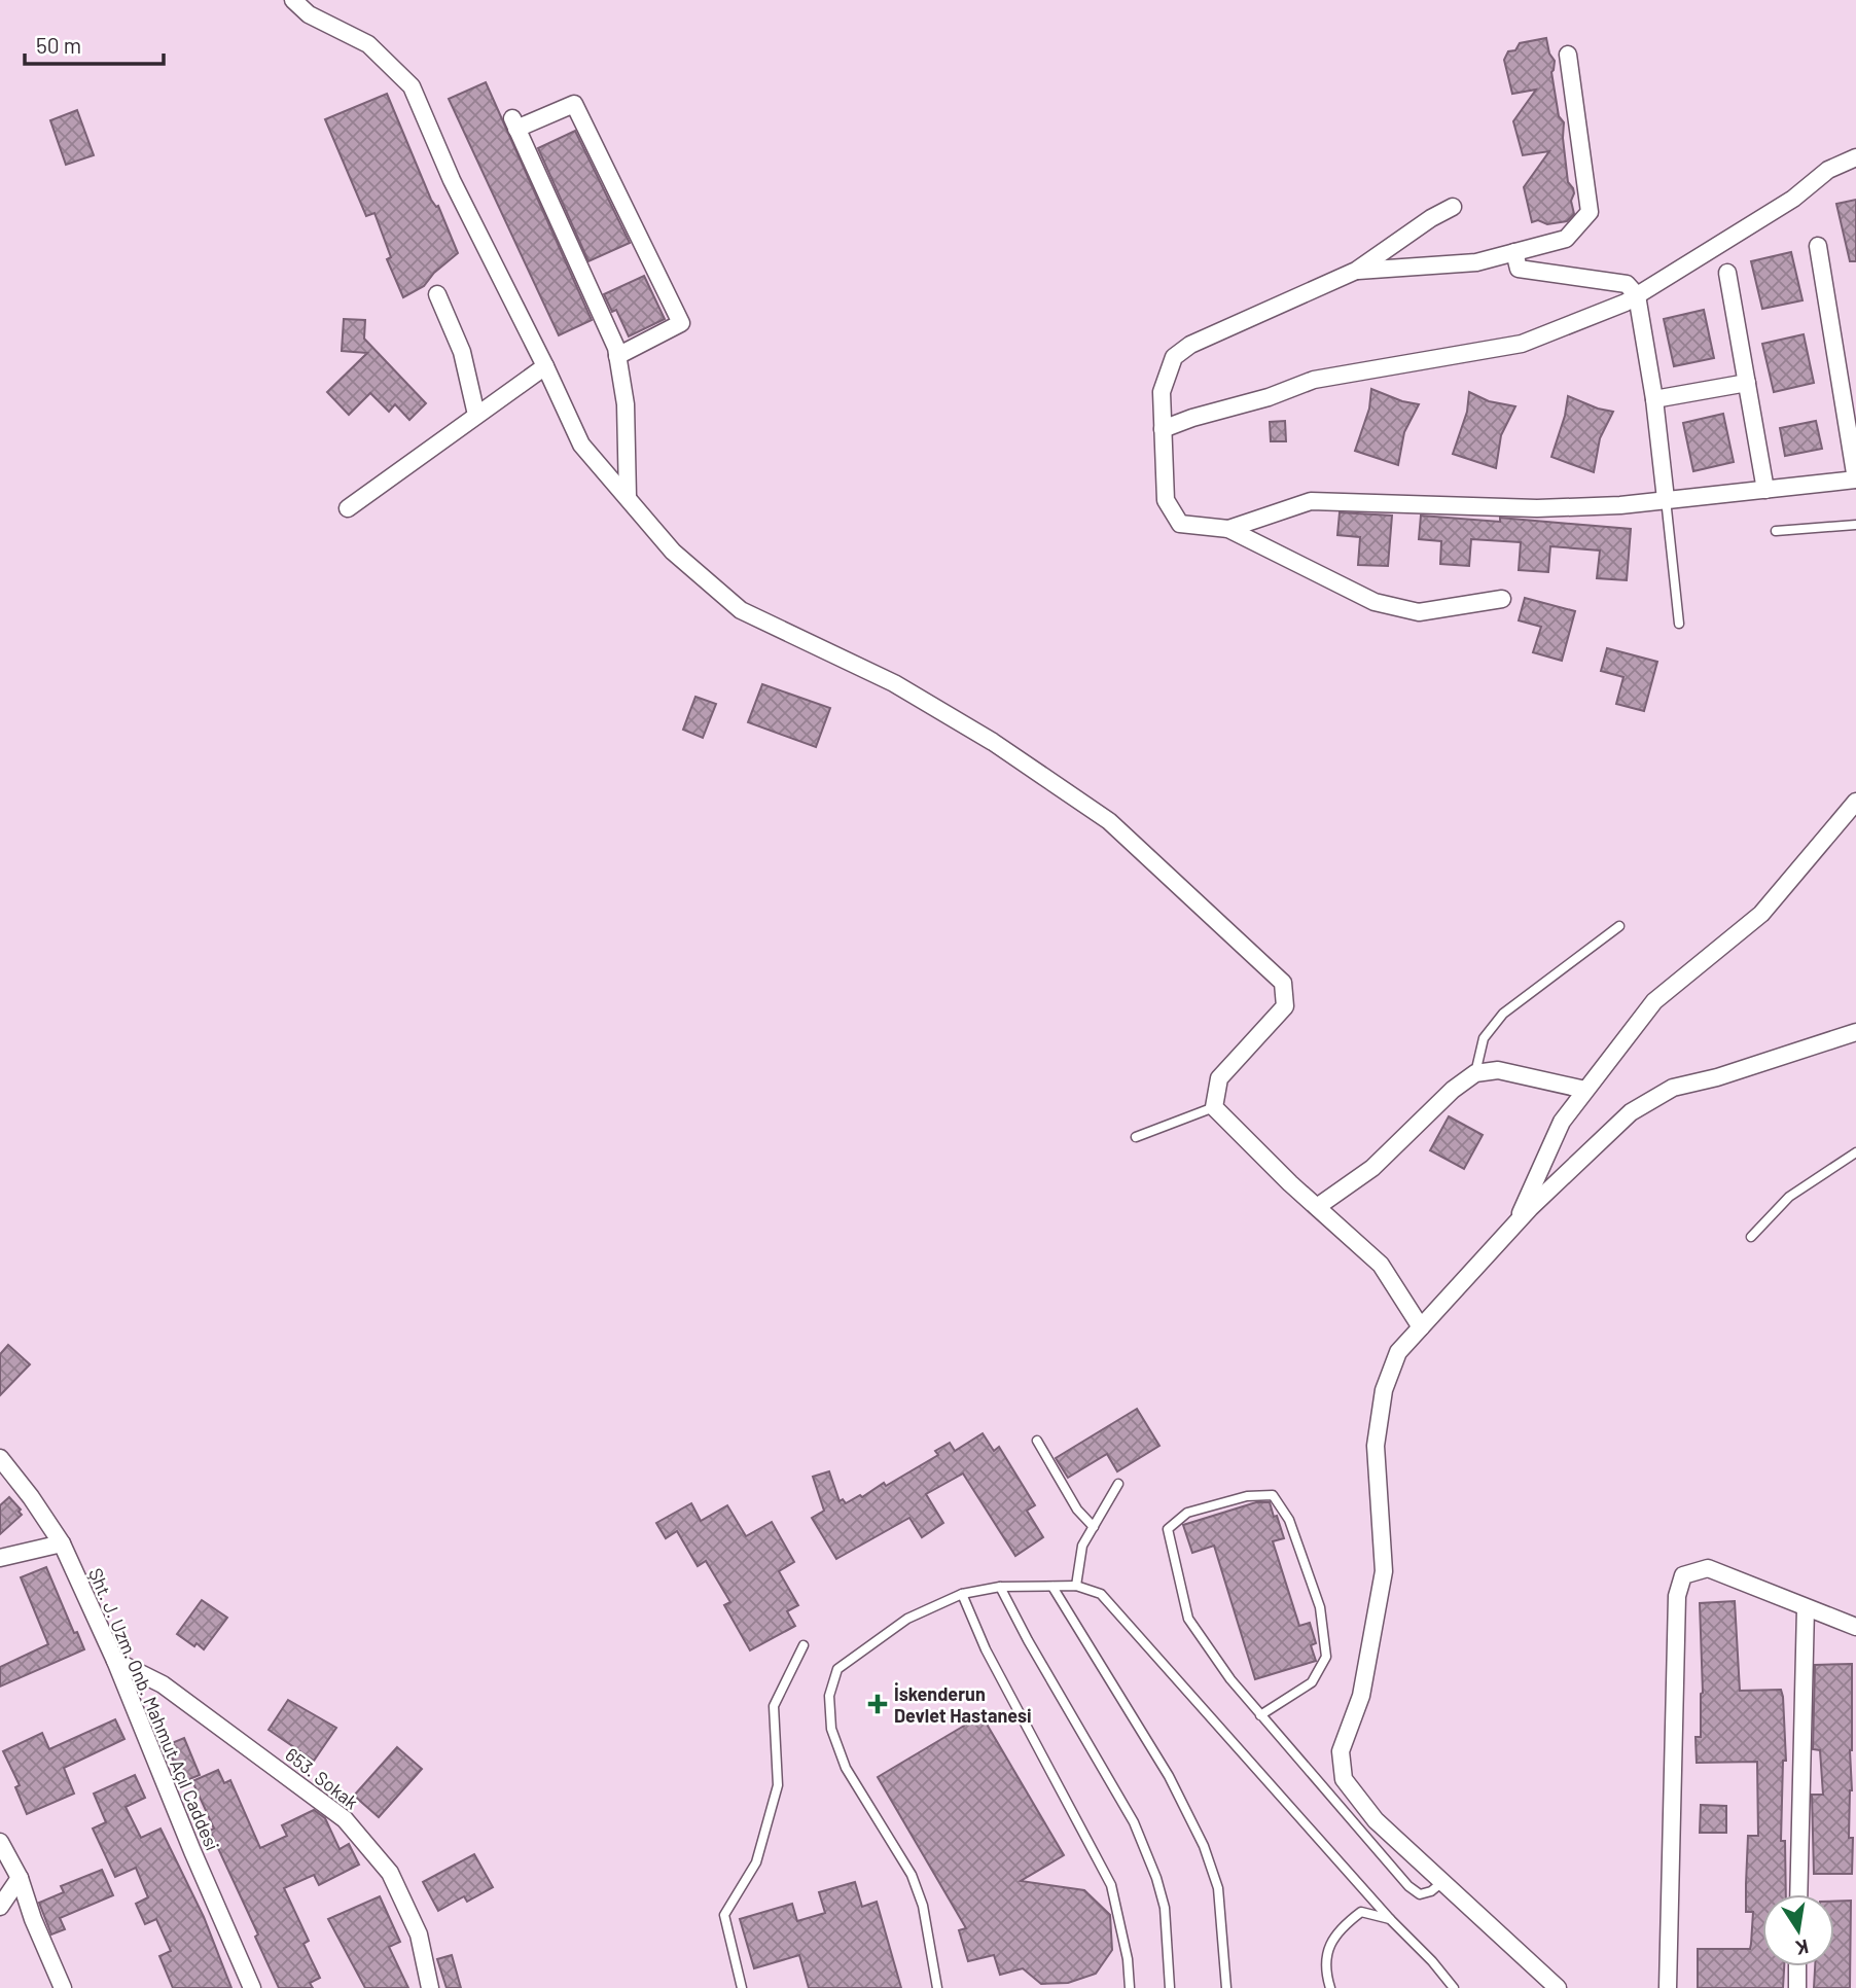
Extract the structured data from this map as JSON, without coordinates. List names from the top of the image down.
{
  "streets": {
    "street": ["Şht. J. Uzm. Onb. Mahmut Açıl Caddesi", "653. Sokak"]
  },
  "crossings": [
    ["Şht. J. Uzm. Onb. Mahmut Açıl Caddesi", "653. Sokak"]
  ],
  "places": {
    "health": ["İskenderun Devlet Hastanesi"]
  },
  "scale_bar": "50 m",
  "north": "bottom"
}
